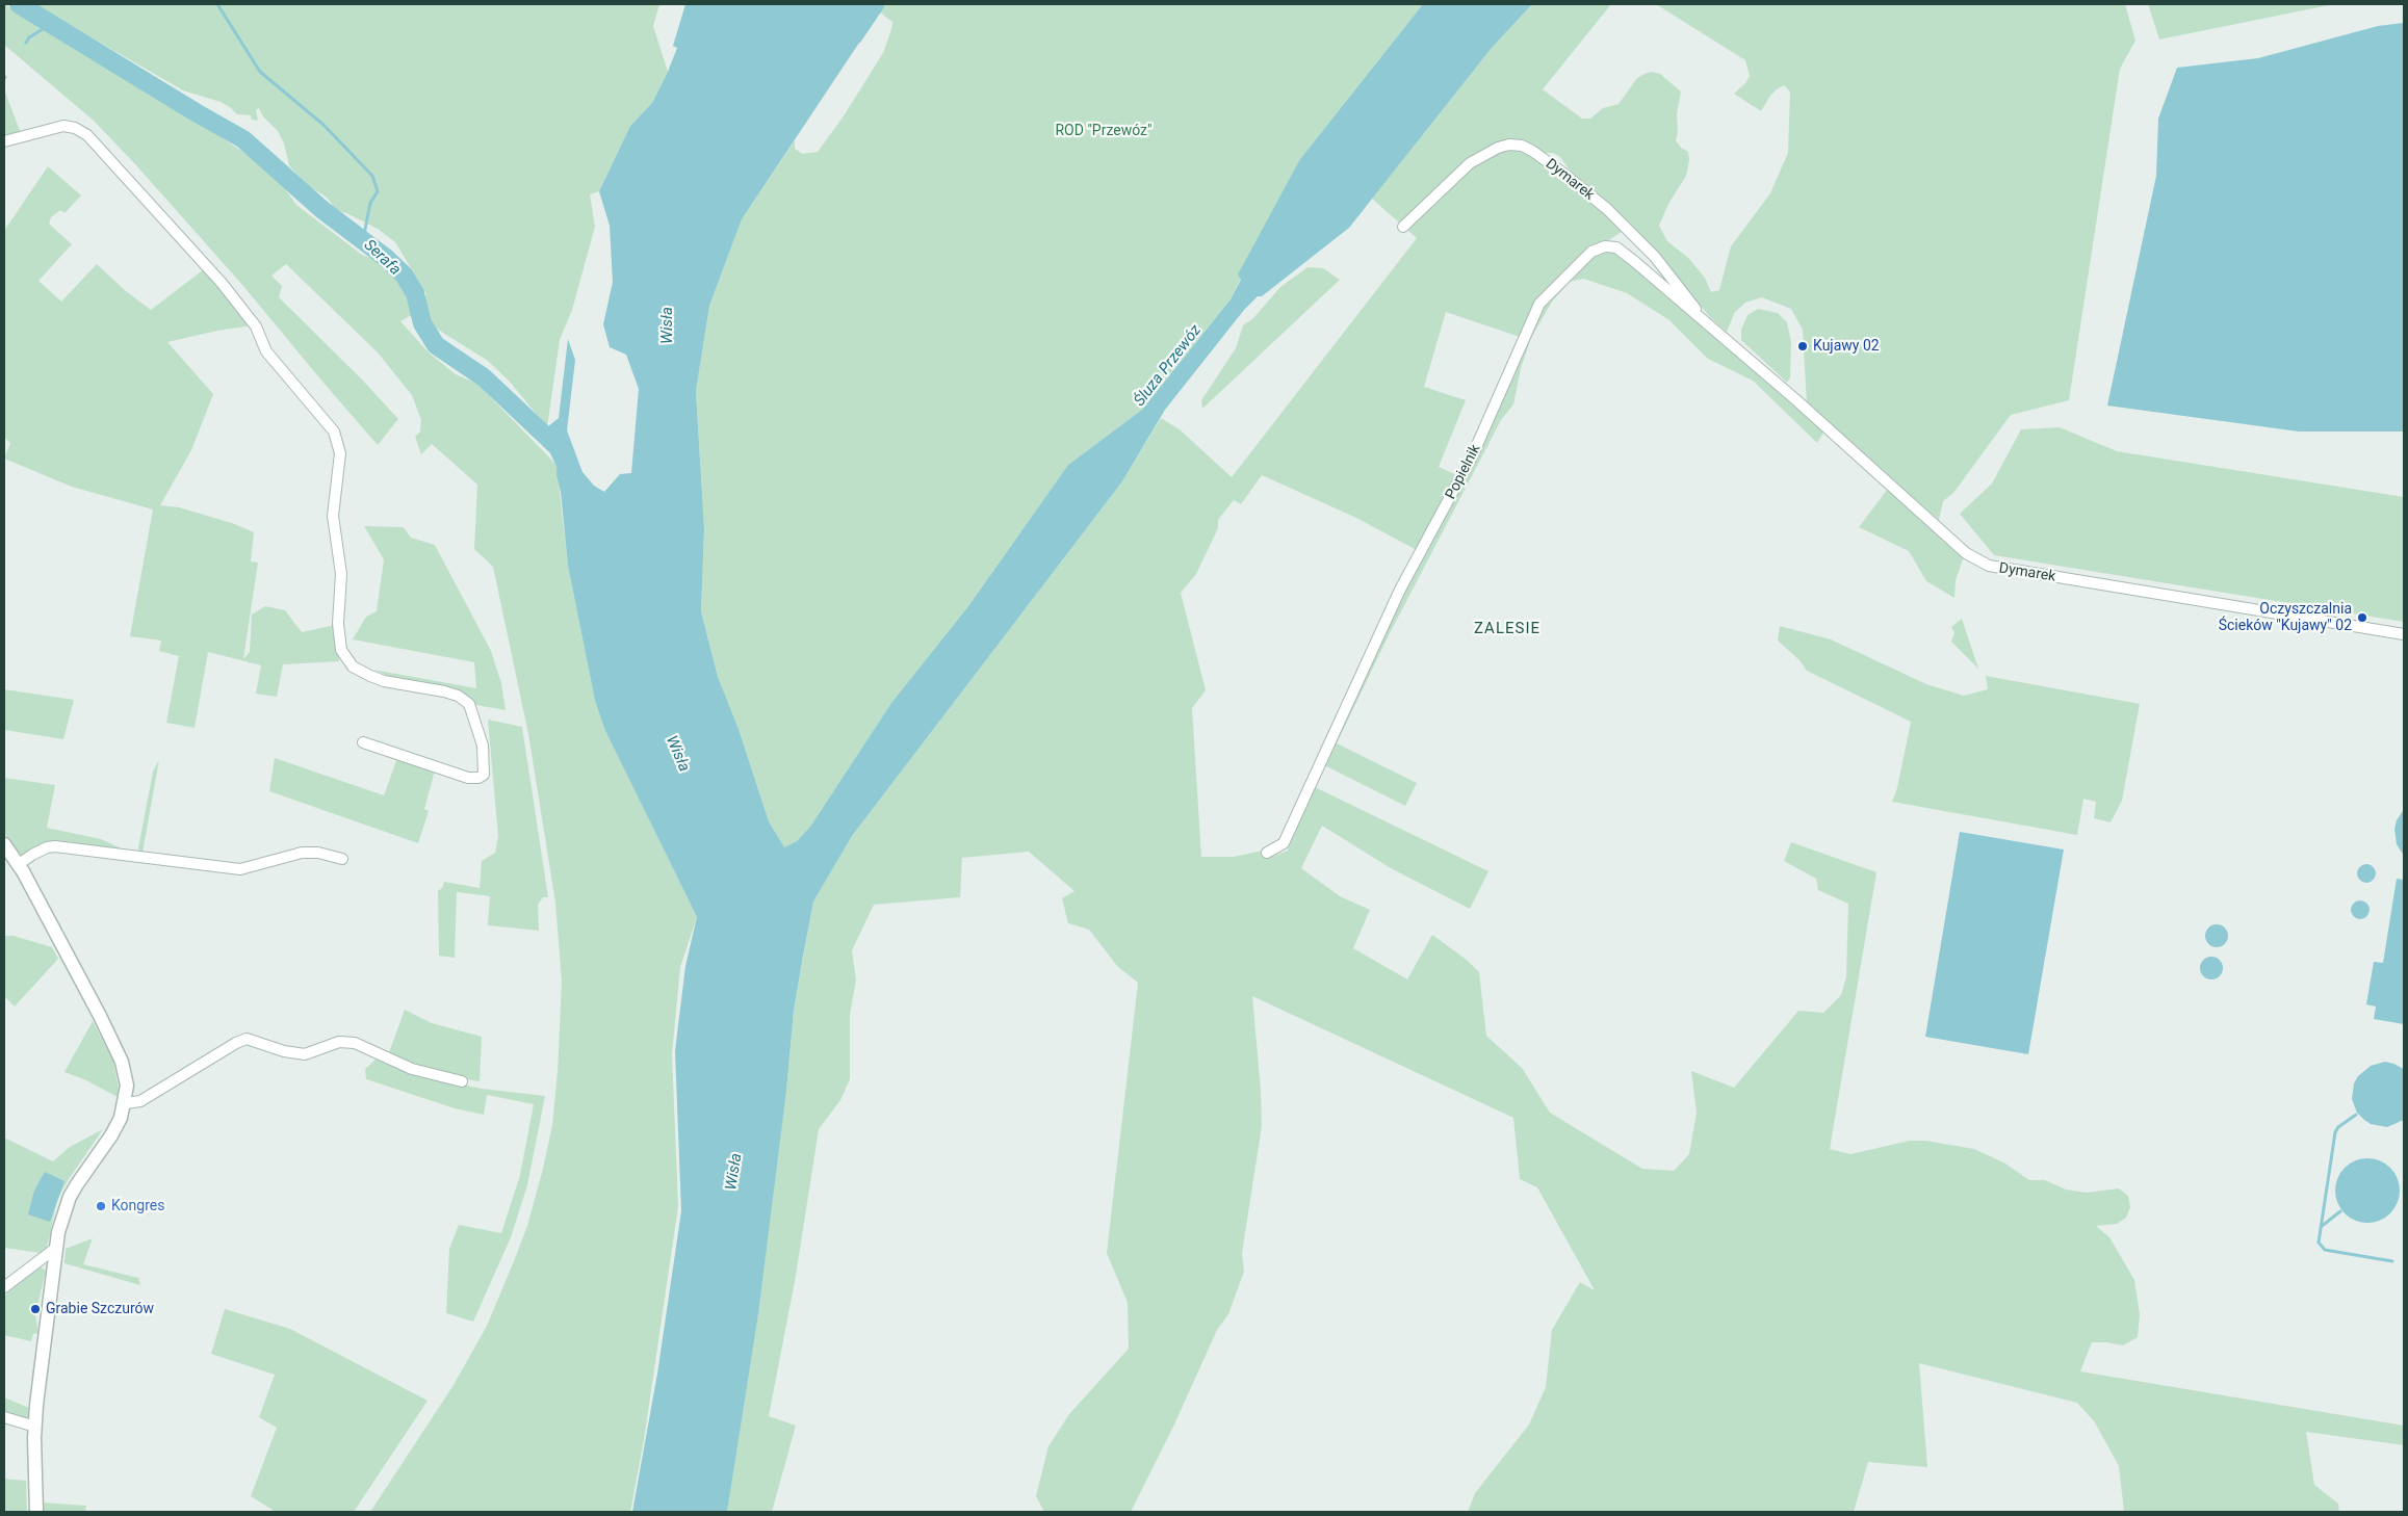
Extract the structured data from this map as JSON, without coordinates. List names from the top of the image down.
{
  "streets": {
    "street": ["Dymarek", "Popielnik"]
  },
  "crossings": [
    ["Dymarek", "Popielnik"]
  ],
  "districts": ["ZALESIE"],
  "water": ["Serafa", "Wisła", "Śluza Przewóz"],
  "parks": ["ROD \"Przewóz\""],
  "places": [
    "Kujawy 02",
    "Oczyszczalnia Ścieków \"Kujawy\" 02",
    "Kongres",
    "Grabie Szczurów"
  ]
}
